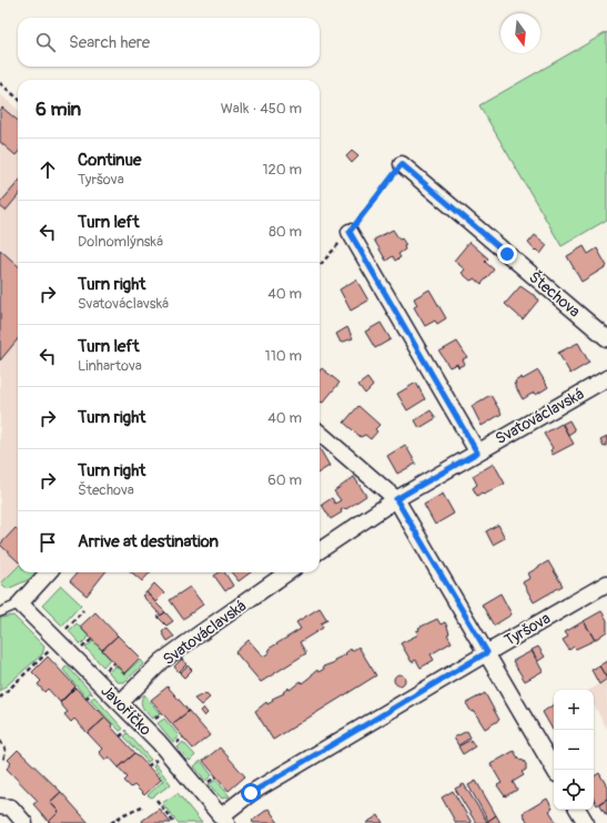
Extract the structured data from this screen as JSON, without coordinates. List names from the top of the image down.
{
  "streets": {
    "street": [
      "Štechova",
      "Svatováclavská",
      "Tyršova",
      "Javoříčko"
    ]
  },
  "crossings": [
    ["Svatováclavská", "Javoříčko"],
    ["Tyršova", "Javoříčko"]
  ],
  "north": "bottom",
  "page": {
    "search": "Search here",
    "heading": ["6 min", "Walk · 450 m"],
    "list": [
      ["Continue", "Tyršova", "120 m"],
      ["Turn left", "Dolnomlýnská", "80 m"],
      ["Turn right", "Svatováclavská", "40 m"],
      ["Turn left", "Linhartova", "110 m"],
      ["Turn right", "40 m"],
      ["Turn right", "Štechova", "60 m"],
      "Arrive at destination"
    ],
    "map_buttons": ["+", "−"]
  }
}
